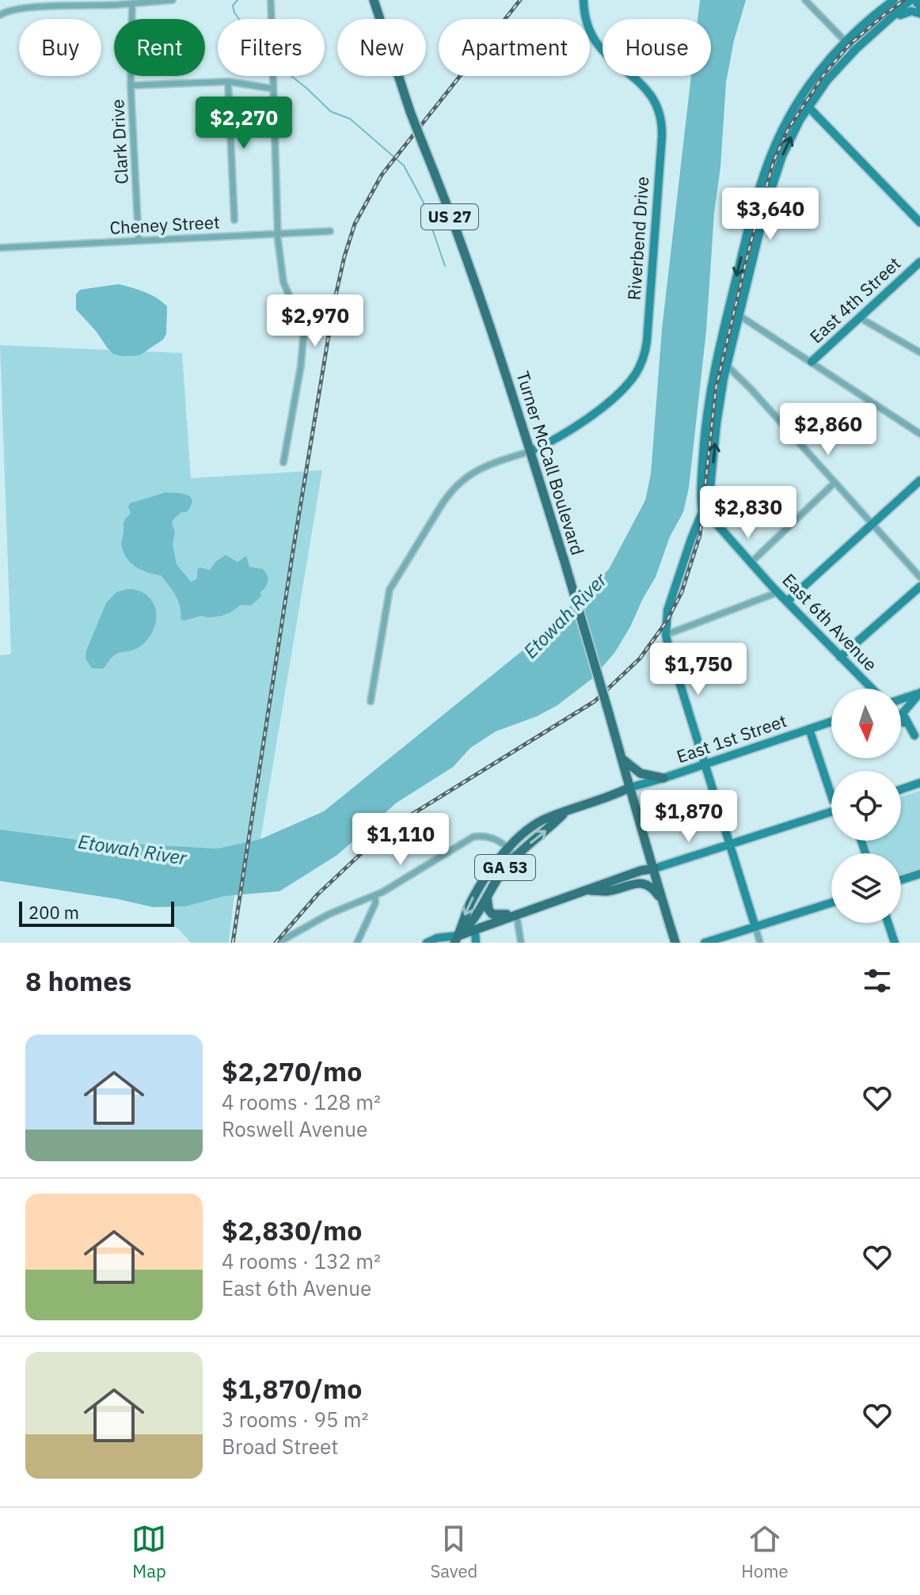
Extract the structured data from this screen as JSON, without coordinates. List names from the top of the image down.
{
  "streets": {
    "main road": ["US 27", "Turner McCall Boulevard", "GA 53"],
    "street": [
      "Clark Drive",
      "Cheney Street",
      "Riverbend Drive",
      "East 4th Street",
      "East 6th Avenue",
      "East 1st Street"
    ]
  },
  "crossings": [
    ["Clark Drive", "Cheney Street"],
    ["Riverbend Drive", "Turner McCall Boulevard"],
    ["Turner McCall Boulevard", "East 1st Street"],
    ["Turner McCall Boulevard", "GA 53"],
    ["East 1st Street", "GA 53"]
  ],
  "water": ["Etowah River"],
  "scale_bar": "200 m",
  "north": "bottom",
  "page": {
    "chip": [
      "Buy",
      "Rent",
      "Filters",
      "New",
      "Apartment",
      "House"
    ],
    "price": [
      "$2,270",
      "$3,640",
      "$2,970",
      "$2,860",
      "$2,830",
      "$1,750",
      "$1,870",
      "$1,110"
    ],
    "scale": "200 m",
    "heading": "8 homes",
    "list": [
      {
        "name": "$2,270/mo",
        "note": "4 rooms · 128 m² · Roswell Avenue"
      },
      {
        "name": "$2,830/mo",
        "note": "4 rooms · 132 m² · East 6th Avenue"
      },
      {
        "name": "$1,870/mo",
        "note": "3 rooms · 95 m² · Broad Street"
      }
    ],
    "tabs": ["Map", "Saved", "Home"]
  }
}
